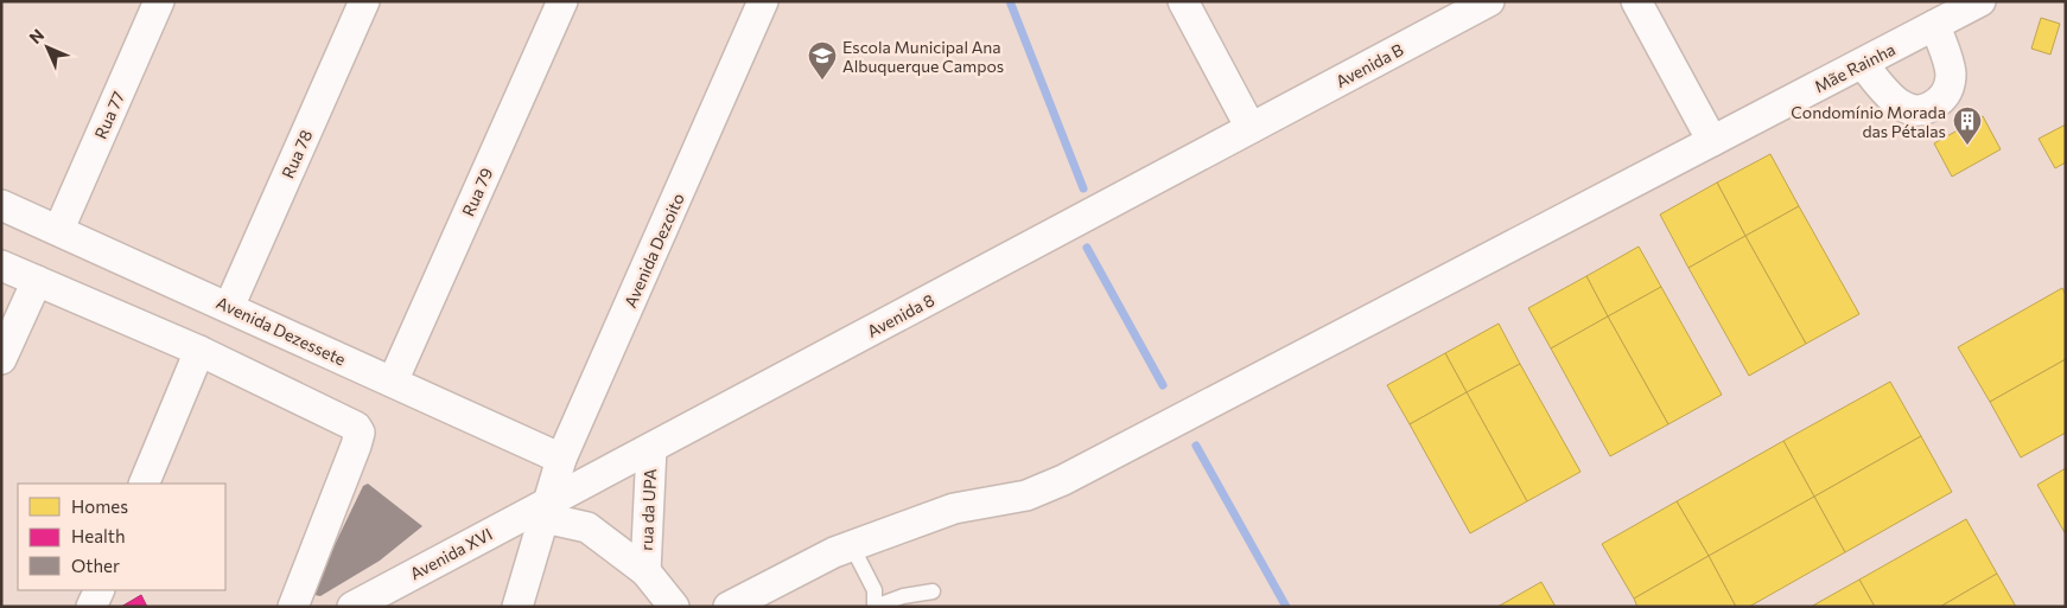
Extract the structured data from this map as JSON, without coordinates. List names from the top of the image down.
{
  "streets": {
    "street": [
      "Avenida B",
      "Mãe Rainha",
      "Rua 77",
      "Rua 78",
      "Rua 79",
      "Avenida Dezoito",
      "Avenida 8",
      "Avenida Dezessete",
      "rua da UPA",
      "Avenida XVI"
    ]
  },
  "crossings": [
    ["Avenida B", "Avenida 8"],
    ["Rua 77", "Avenida Dezessete"],
    ["Rua 78", "Avenida Dezessete"],
    ["Rua 79", "Avenida Dezessete"],
    ["Avenida Dezoito", "Avenida 8"],
    ["Avenida Dezoito", "Avenida Dezessete"],
    ["Avenida Dezoito", "Avenida XVI"],
    ["Avenida 8", "rua da UPA"],
    ["Avenida 8", "Avenida XVI"]
  ],
  "places": {
    "school or university": ["Escola Municipal Ana Albuquerque Campos"],
    "building": ["Condomínio Morada das Pétalas"]
  },
  "legend": ["Homes", "Health", "Other"],
  "north": "top left"
}
